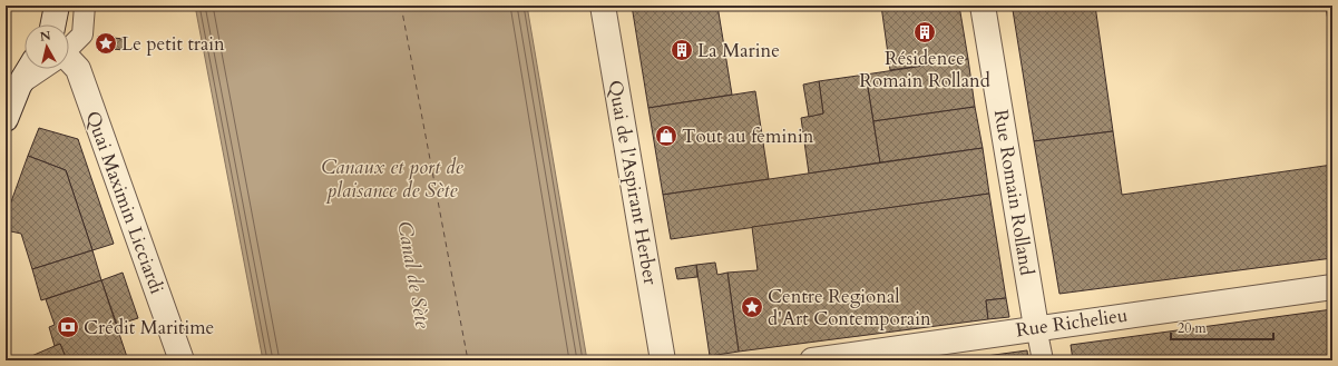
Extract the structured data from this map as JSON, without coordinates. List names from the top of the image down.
{
  "streets": {
    "street": [
      "Quai de l'Aspirant Herber",
      "Rue Romain Rolland",
      "Quai Maximin Licciardi",
      "Rue Richelieu"
    ]
  },
  "crossings": [
    ["Rue Romain Rolland", "Rue Richelieu"]
  ],
  "water": ["Canaux et port de plaisance de Sète", "Canal de Sète"],
  "places": {
    "building": ["Résidence Romain Rolland", "La Marine"],
    "place": ["Le petit train", "Centre Regional d'Art Contemporain"],
    "shop": ["Tout au feminin"],
    "bank": ["Crédit Maritime"]
  },
  "scale_bar": "20 m",
  "north": "top"
}
